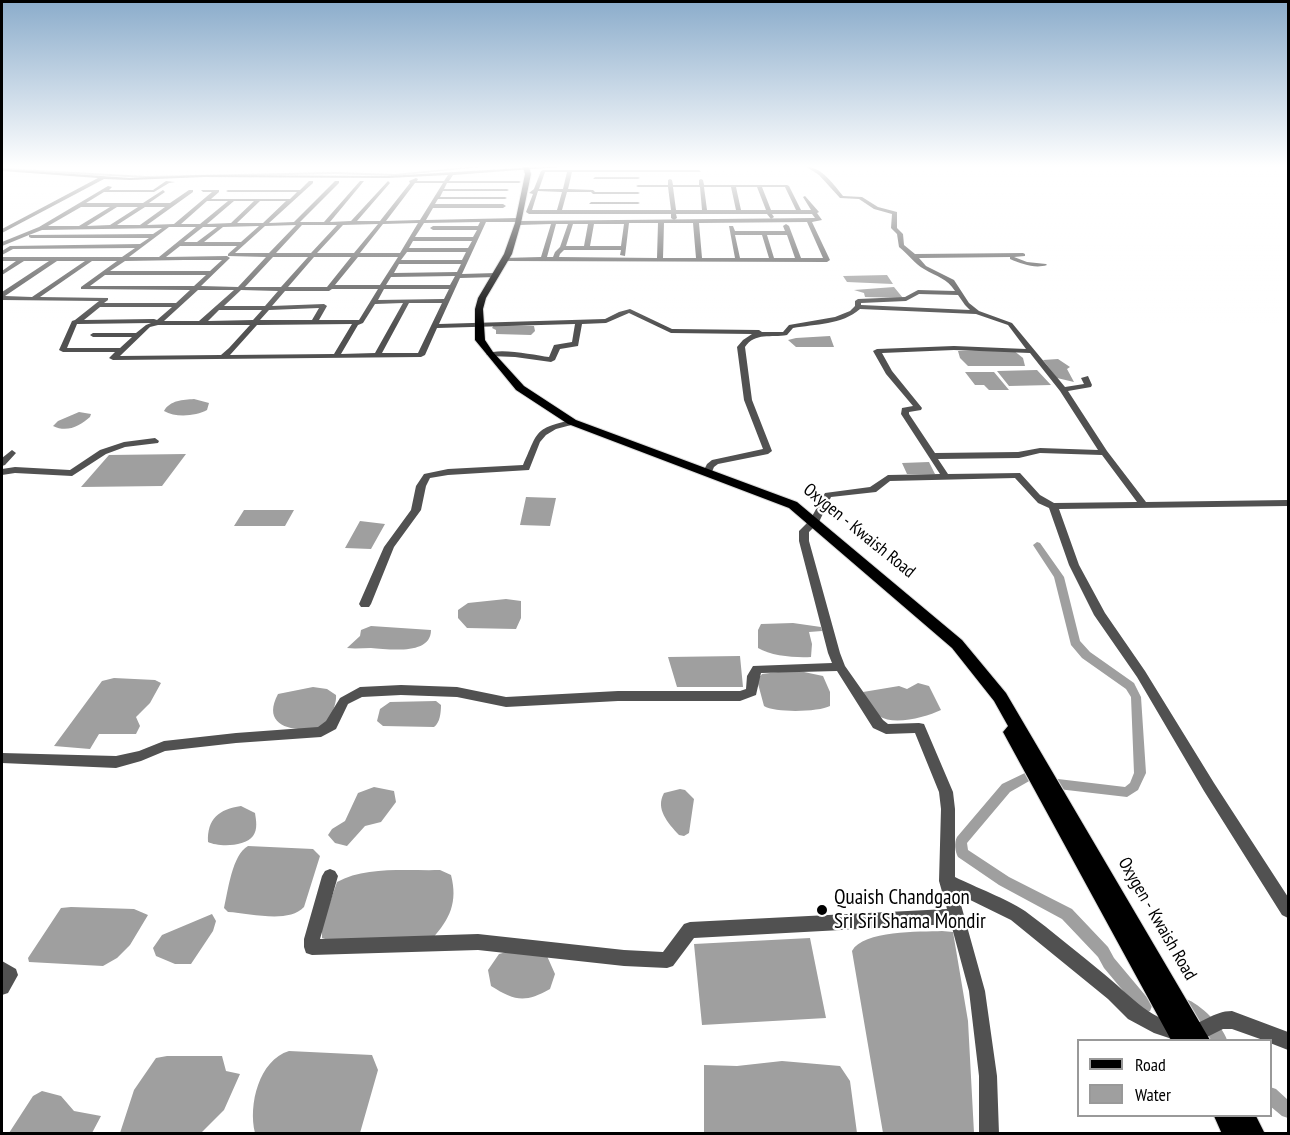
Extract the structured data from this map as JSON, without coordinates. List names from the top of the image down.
{
  "streets": {
    "main road": ["Oxygen - Kwaish Road"]
  },
  "places": ["Quaish Chandgaon Sri Sri Shama Mondir"],
  "legend": ["Road", "Water"]
}
